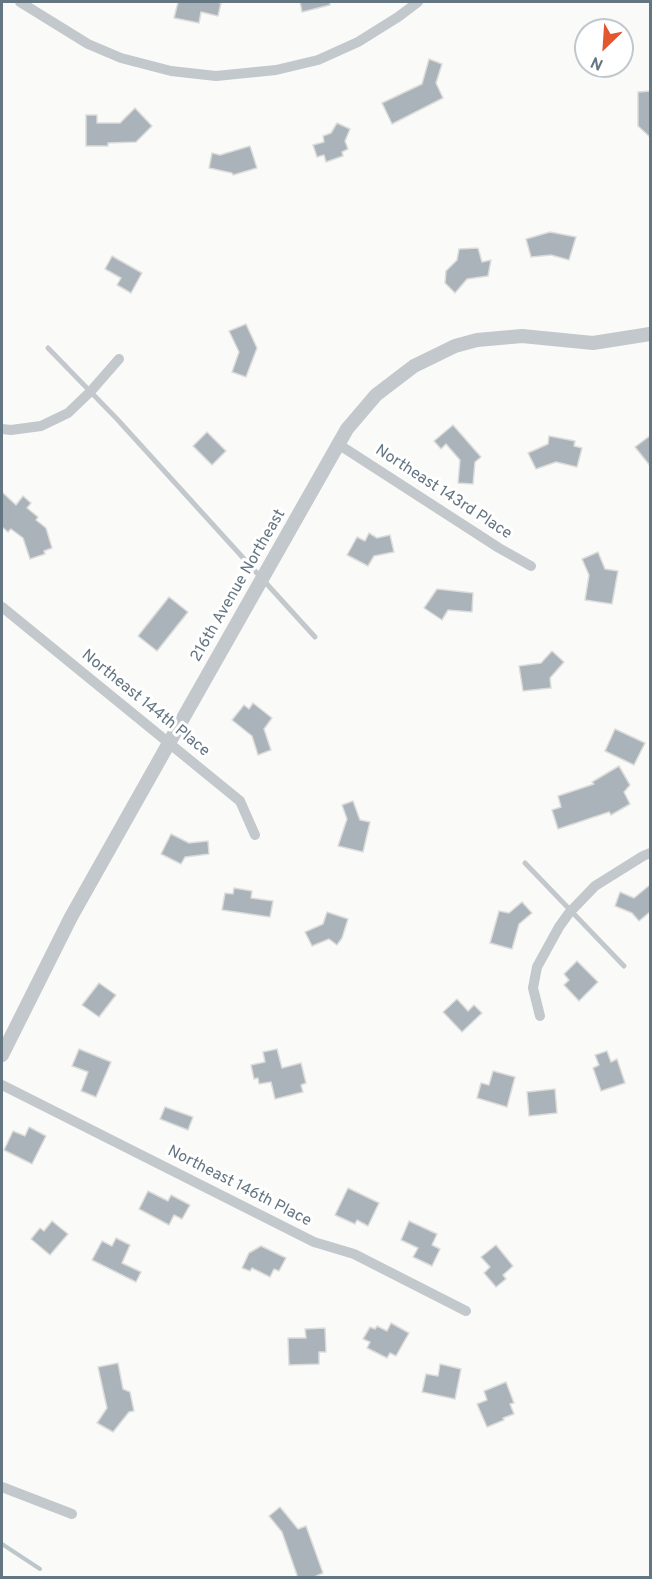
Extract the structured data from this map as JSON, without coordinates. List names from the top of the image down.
{
  "streets": {
    "street": [
      "Northeast 143rd Place",
      "216th Avenue Northeast",
      "Northeast 144th Place",
      "Northeast 146th Place"
    ]
  },
  "crossings": [
    ["Northeast 143rd Place", "216th Avenue Northeast"],
    ["216th Avenue Northeast", "Northeast 144th Place"]
  ],
  "north": "bottom left"
}
